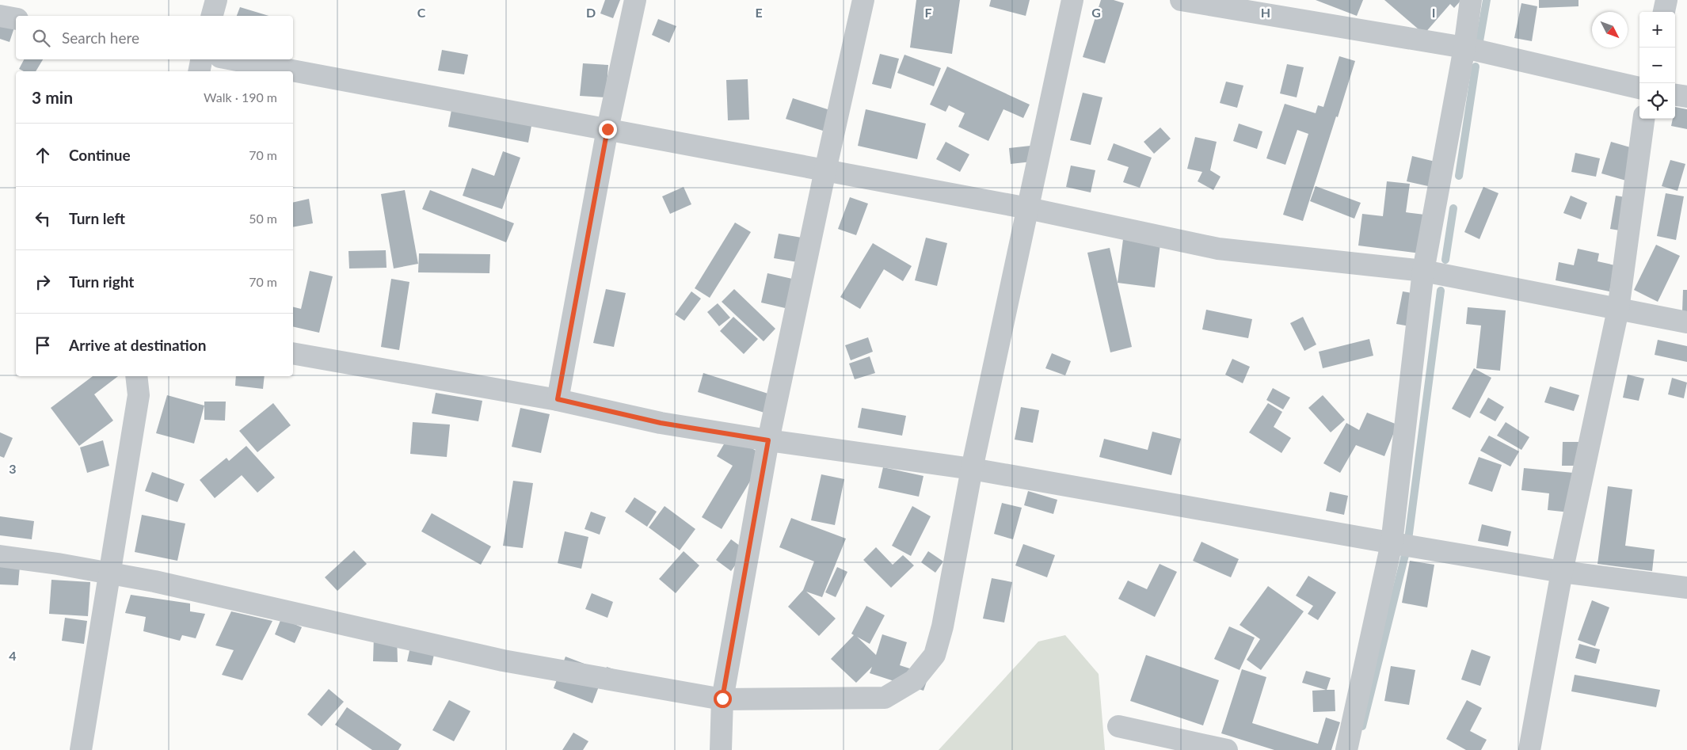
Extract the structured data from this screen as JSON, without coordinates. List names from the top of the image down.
{
  "north": "bottom right",
  "page": {
    "map_buttons": ["+", "−"],
    "search": "Search here",
    "heading": ["3 min", "Walk · 190 m"],
    "list": [
      ["Continue", "70 m"],
      ["Turn left", "50 m"],
      ["Turn right", "70 m"],
      "Arrive at destination"
    ]
  },
  "grid": {
    "columns": [
      "C",
      "D",
      "E",
      "F",
      "G",
      "H",
      "I"
    ],
    "rows": ["3", "4"]
  }
}
